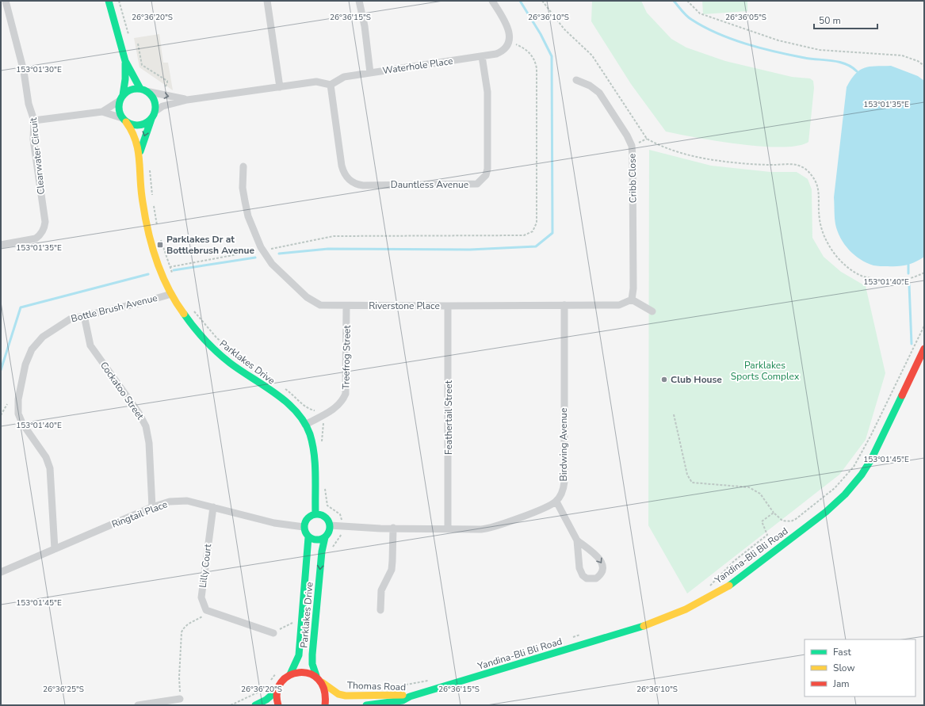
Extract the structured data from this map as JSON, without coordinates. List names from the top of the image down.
{
  "streets": {
    "street": [
      "Waterhole Place",
      "Clearwater Circuit",
      "Cribb Close",
      "Dauntless Avenue",
      "Riverstone Place",
      "Bottle Brush Avenue",
      "Treefrog Street",
      "Parklakes Drive",
      "Cockatoo Street",
      "Feathertail Street",
      "Birdwing Avenue",
      "Ringtail Place",
      "Yandina-Bli Bli Road",
      "Lilly Court",
      "Thomas Road"
    ]
  },
  "crossings": [
    ["Waterhole Place", "Dauntless Avenue"],
    ["Cribb Close", "Riverstone Place"],
    ["Riverstone Place", "Treefrog Street"],
    ["Riverstone Place", "Feathertail Street"],
    ["Riverstone Place", "Birdwing Avenue"],
    ["Bottle Brush Avenue", "Parklakes Drive"],
    ["Bottle Brush Avenue", "Cockatoo Street"],
    ["Bottle Brush Avenue", "Ringtail Place"],
    ["Treefrog Street", "Parklakes Drive"],
    ["Parklakes Drive", "Ringtail Place"],
    ["Cockatoo Street", "Ringtail Place"],
    ["Ringtail Place", "Lilly Court"],
    ["Yandina-Bli Bli Road", "Thomas Road"]
  ],
  "parks": ["Parklakes Sports Complex"],
  "places": {
    "transit": ["Parklakes Dr at Bottlebrush Avenue"],
    "other": ["Club House"]
  },
  "legend": ["Fast", "Slow", "Jam"],
  "scale_bar": "50 m",
  "coordinates": [
    "26°36'20\"S",
    "26°36'15\"S",
    "26°36'10\"S",
    "26°36'05\"S",
    "153°01'30\"E",
    "153°01'35\"E",
    "153°01'40\"E",
    "153°01'45\"E",
    "26°36'25\"S"
  ]
}
